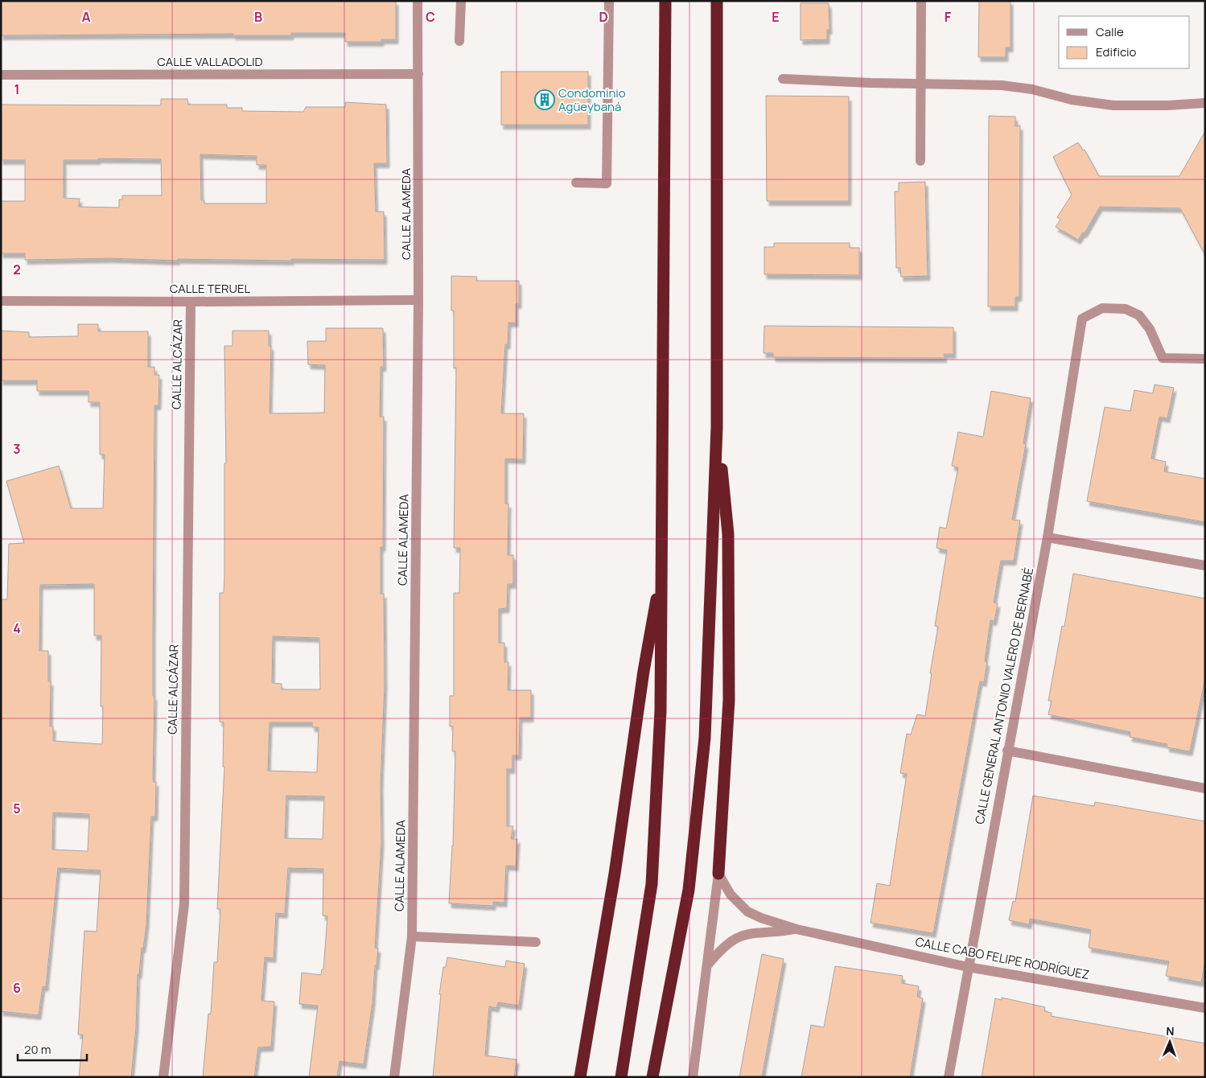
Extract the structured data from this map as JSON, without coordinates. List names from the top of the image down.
{
  "streets": {
    "street": [
      "CALLE VALLADOLID",
      "CALLE ALAMEDA",
      "CALLE TERUEL",
      "CALLE ALCÁZAR",
      "CALLE GENERAL ANTONIO VALERO DE BERNABÉ",
      "CALLE CABO FELIPE RODRÍGUEZ"
    ]
  },
  "crossings": [
    ["CALLE VALLADOLID", "CALLE ALAMEDA"],
    ["CALLE ALAMEDA", "CALLE TERUEL"],
    ["CALLE TERUEL", "CALLE ALCÁZAR"],
    ["CALLE GENERAL ANTONIO VALERO DE BERNABÉ", "CALLE CABO FELIPE RODRÍGUEZ"]
  ],
  "places": {
    "building": ["Condominio Agüeybaná"]
  },
  "legend": ["Calle", "Edificio"],
  "scale_bar": "20 m",
  "north": "top",
  "grid": {
    "columns": [
      "A",
      "B",
      "C",
      "D",
      "E",
      "F"
    ],
    "rows": [
      "1",
      "2",
      "3",
      "4",
      "5",
      "6"
    ]
  }
}
